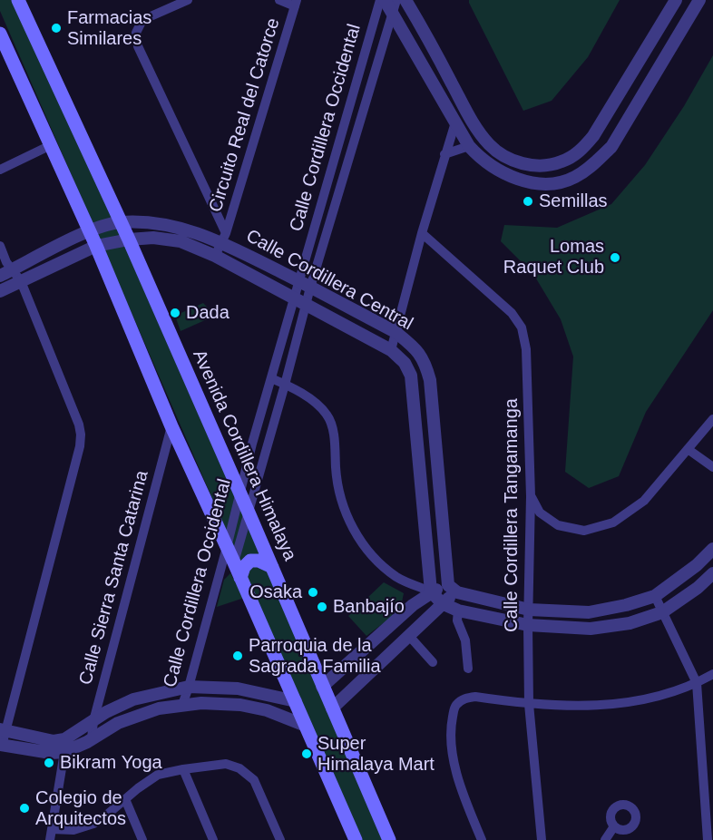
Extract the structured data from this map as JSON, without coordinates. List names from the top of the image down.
{
  "streets": {
    "main road": ["Avenida Cordillera Himalaya"],
    "street": [
      "Circuito Real del Catorce",
      "Calle Cordillera Occidental",
      "Calle Cordillera Central",
      "Calle Cordillera Tangamanga",
      "Calle Sierra Santa Catarina"
    ]
  },
  "crossings": [
    ["Circuito Real del Catorce", "Calle Cordillera Central"],
    ["Calle Cordillera Occidental", "Calle Cordillera Central"],
    ["Calle Cordillera Occidental", "Avenida Cordillera Himalaya"],
    ["Calle Cordillera Central", "Avenida Cordillera Himalaya"]
  ],
  "places": [
    "Farmacias Similares",
    "Semillas",
    "Lomas Raquet Club",
    "Dada",
    "Osaka",
    "Banbajío",
    "Parroquia de la Sagrada Familia",
    "Super Himalaya Mart",
    "Bikram Yoga",
    "Colegio de Arquitectos"
  ]
}
